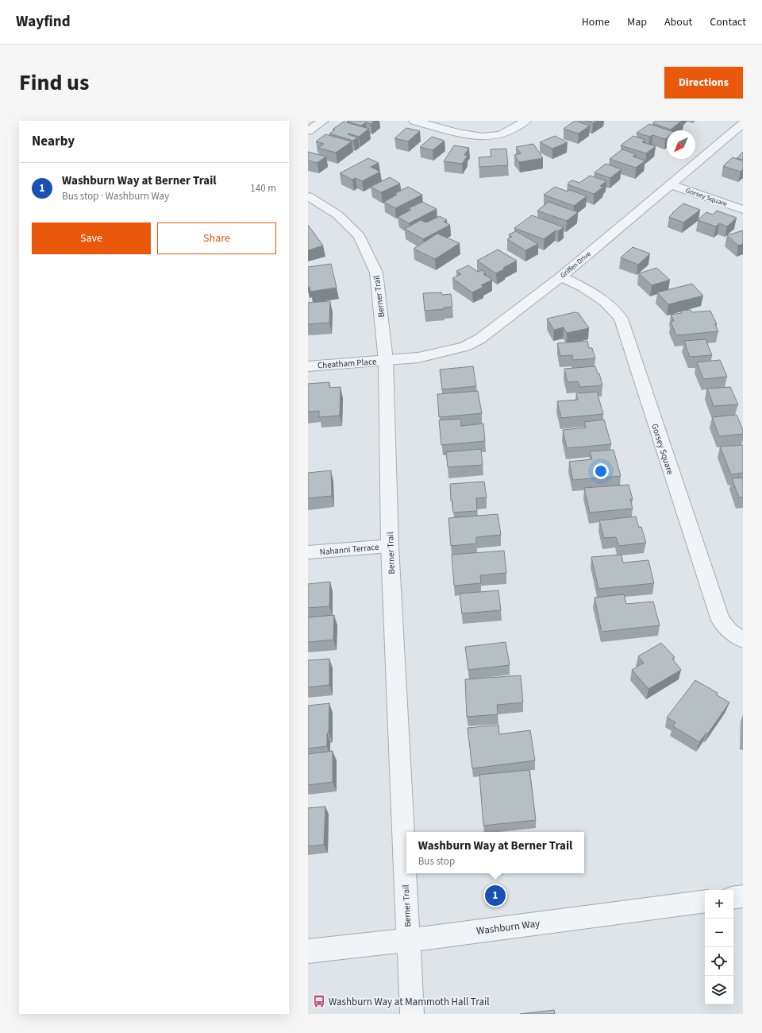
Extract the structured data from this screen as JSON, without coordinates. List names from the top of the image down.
{
  "streets": {
    "street": [
      "Gorsey Square",
      "Griffen Drive",
      "Berner Trail",
      "Cheatham Place",
      "Nahanni Terrace",
      "Washburn Way"
    ]
  },
  "crossings": [
    ["Gorsey Square", "Griffen Drive"],
    ["Griffen Drive", "Berner Trail"],
    ["Griffen Drive", "Cheatham Place"],
    ["Berner Trail", "Cheatham Place"],
    ["Berner Trail", "Nahanni Terrace"],
    ["Berner Trail", "Washburn Way"]
  ],
  "places": {
    "bus stop": ["Washburn Way at Mammoth Hall Trail"]
  },
  "north": "bottom left",
  "page": {
    "header": "Wayfind",
    "nav": [
      "Home",
      "Map",
      "About",
      "Contact"
    ],
    "title": "Find us",
    "buttons": [
      "Directions",
      ["Save", "Share"]
    ],
    "heading": "Nearby",
    "list": [
      {
        "mark": "1",
        "name": "Washburn Way at Berner Trail",
        "note": "Bus stop · Washburn Way",
        "value": "140 m"
      }
    ],
    "popup": ["Washburn Way at Berner Trail", "Bus stop"],
    "pins": "1",
    "map_buttons": ["+", "−"]
  }
}
